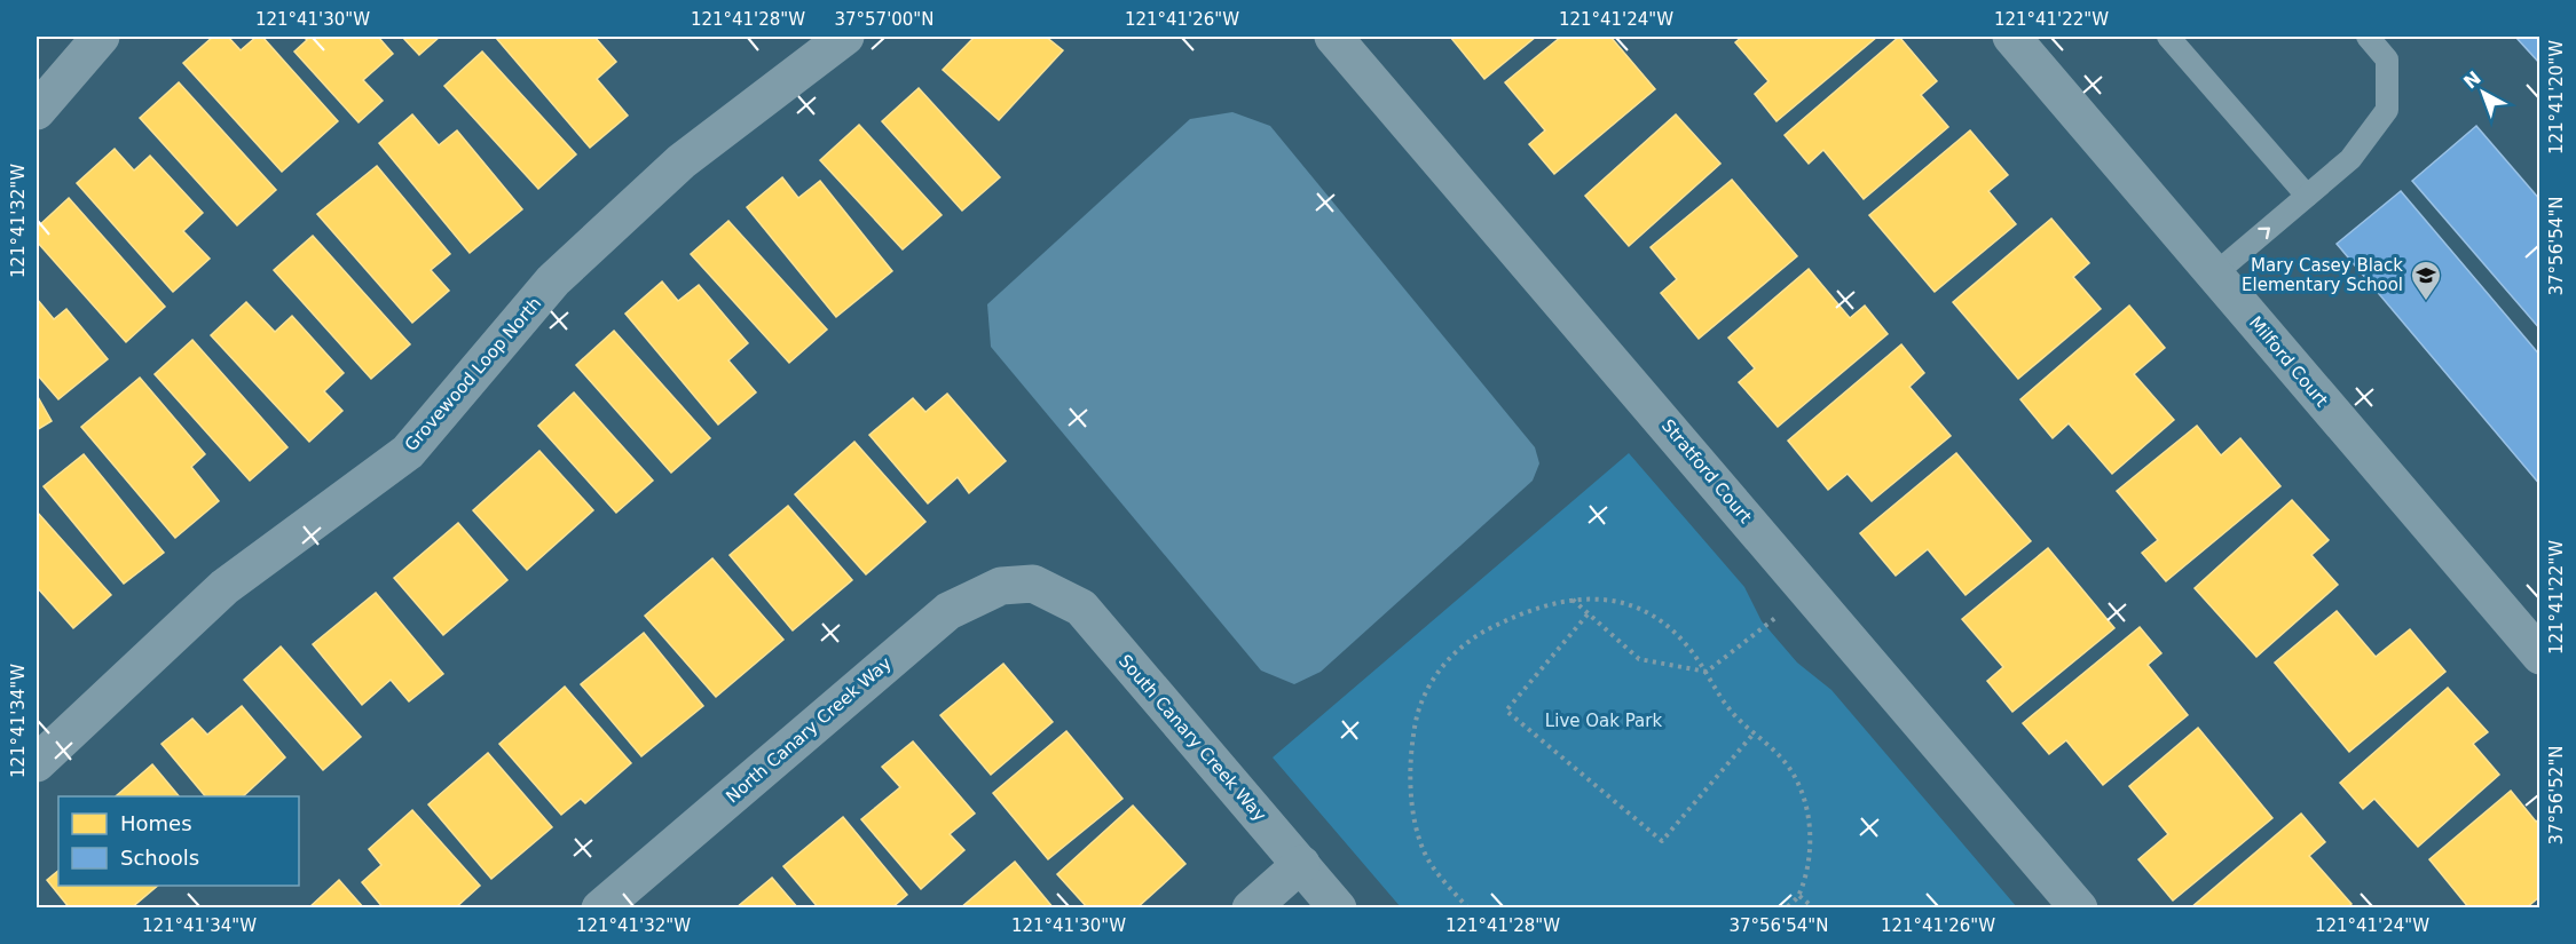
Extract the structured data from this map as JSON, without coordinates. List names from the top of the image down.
{
  "streets": {
    "street": [
      "Milford Court",
      "Grovewood Loop North",
      "Stratford Court",
      "North Canary Creek Way",
      "South Canary Creek Way"
    ]
  },
  "crossings": [
    ["North Canary Creek Way", "South Canary Creek Way"]
  ],
  "parks": ["Live Oak Park"],
  "places": {
    "school or university": ["Mary Casey Black Elementary School"]
  },
  "legend": ["Homes", "Schools"],
  "north": "top left",
  "coordinates": [
    "121°41'30\"W",
    "121°41'28\"W",
    "37°57'00\"N",
    "121°41'26\"W",
    "121°41'24\"W",
    "121°41'22\"W",
    "121°41'20\"W",
    "121°41'32\"W",
    "37°56'54\"N",
    "121°41'34\"W",
    "37°56'52\"N"
  ]
}
